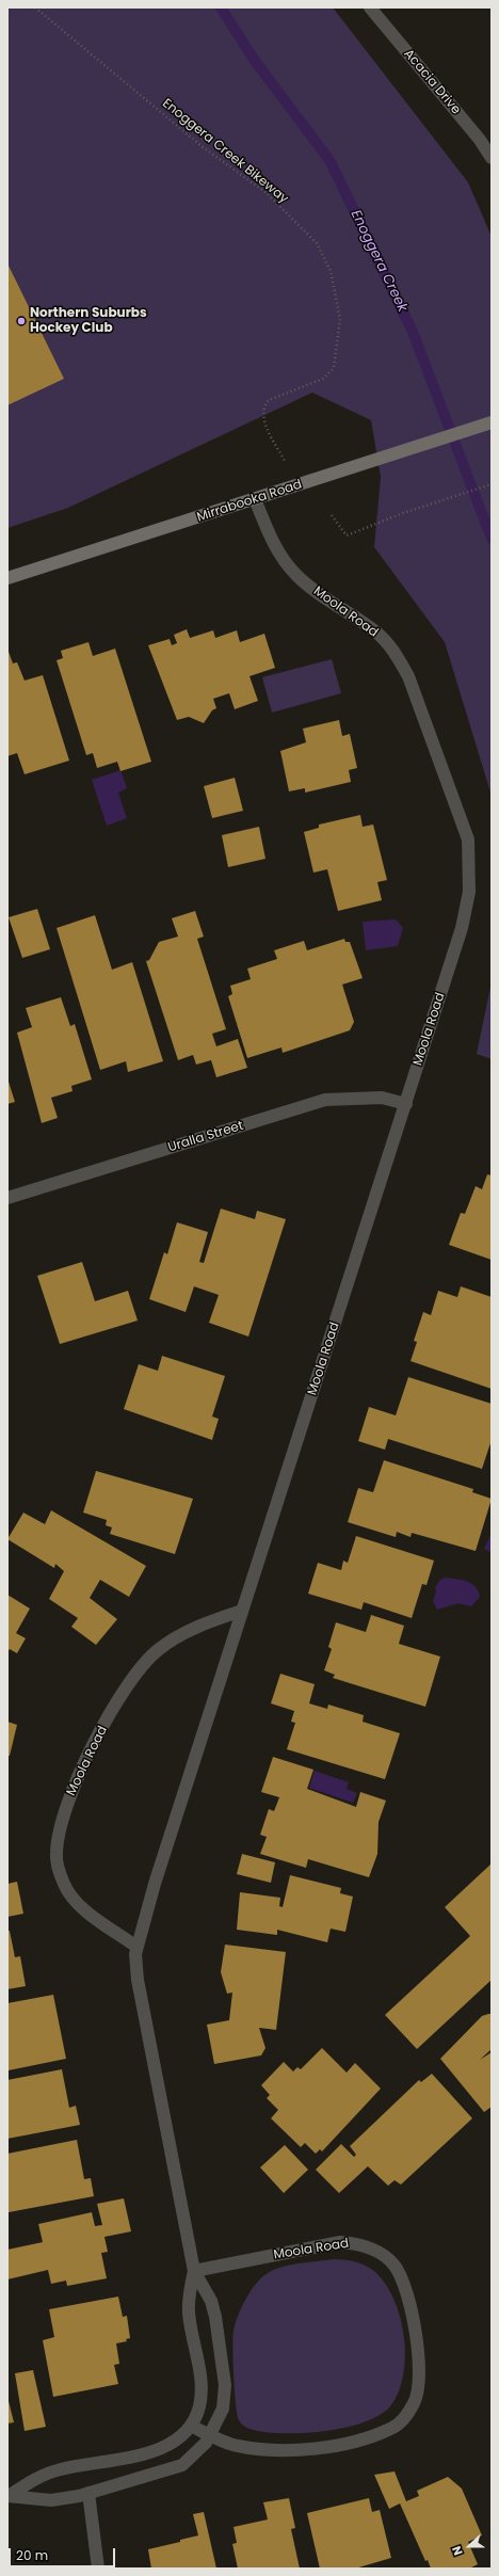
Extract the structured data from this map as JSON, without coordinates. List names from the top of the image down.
{
  "streets": {
    "street": [
      "Acacia Drive",
      "Mirrabooka Road",
      "Moola Road",
      "Uralla Street"
    ],
    "path": ["Enoggera Creek Bikeway"]
  },
  "crossings": [
    ["Mirrabooka Road", "Moola Road"],
    ["Moola Road", "Uralla Street"]
  ],
  "water": ["Enoggera Creek"],
  "places": ["Northern Suburbs Hockey Club"],
  "scale_bar": "20 m",
  "north": "left"
}
